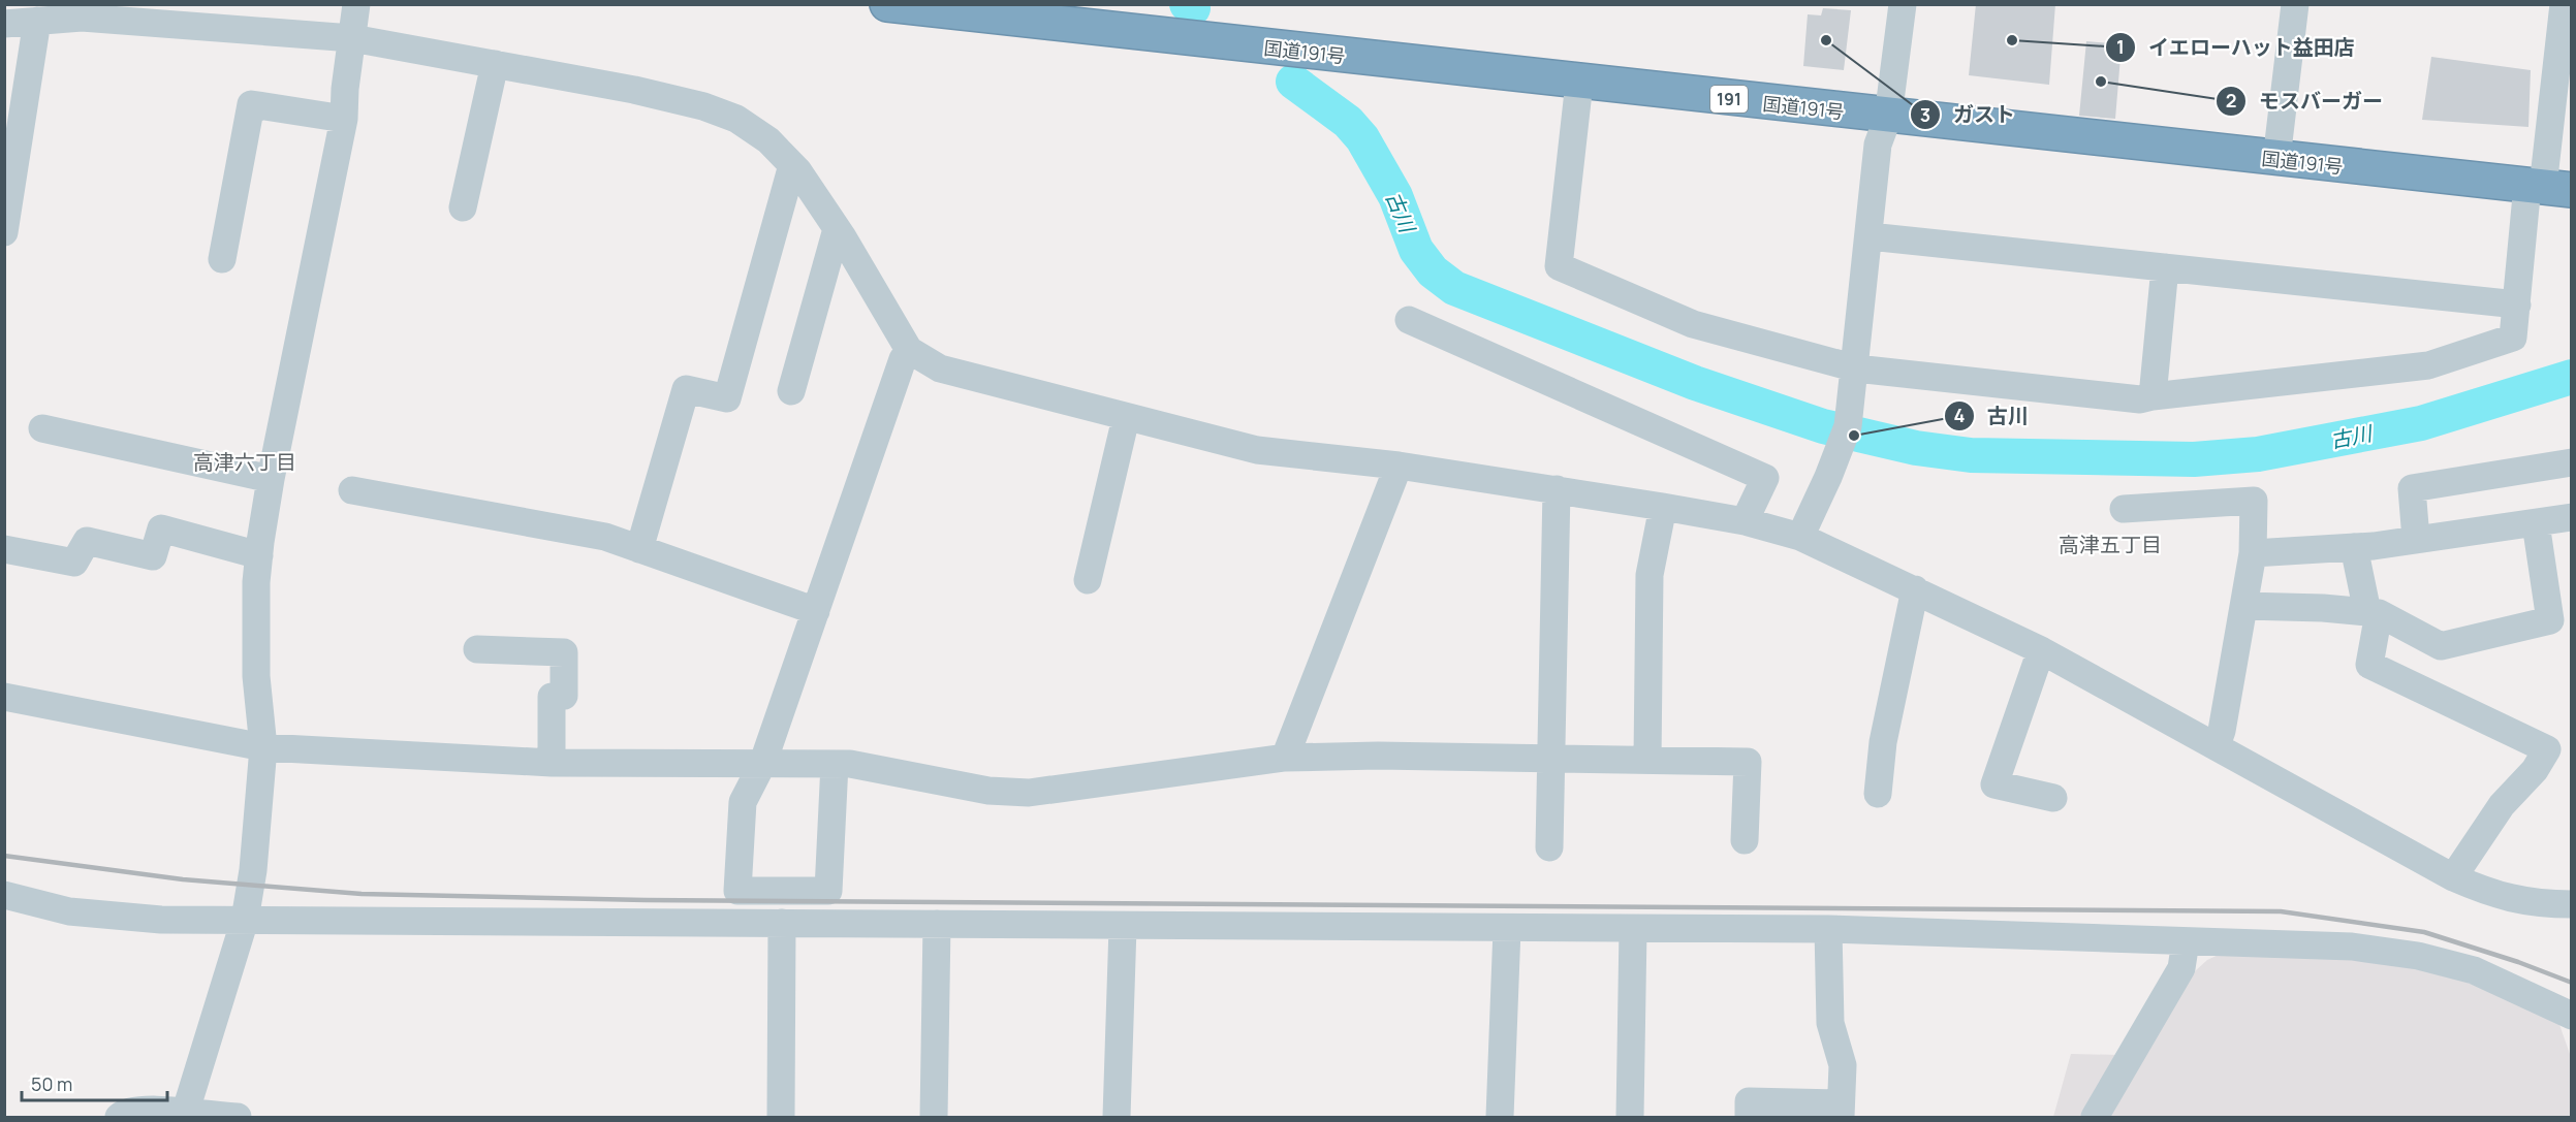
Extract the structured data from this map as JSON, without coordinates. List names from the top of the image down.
{
  "streets": {
    "highway": ["国道191号", "191"]
  },
  "districts": ["高津六丁目", "高津五丁目"],
  "water": ["古川"],
  "places": [
    "ガスト",
    "イエローハット益田店",
    "モスバーガー",
    "古川"
  ],
  "scale_bar": "50 m"
}
